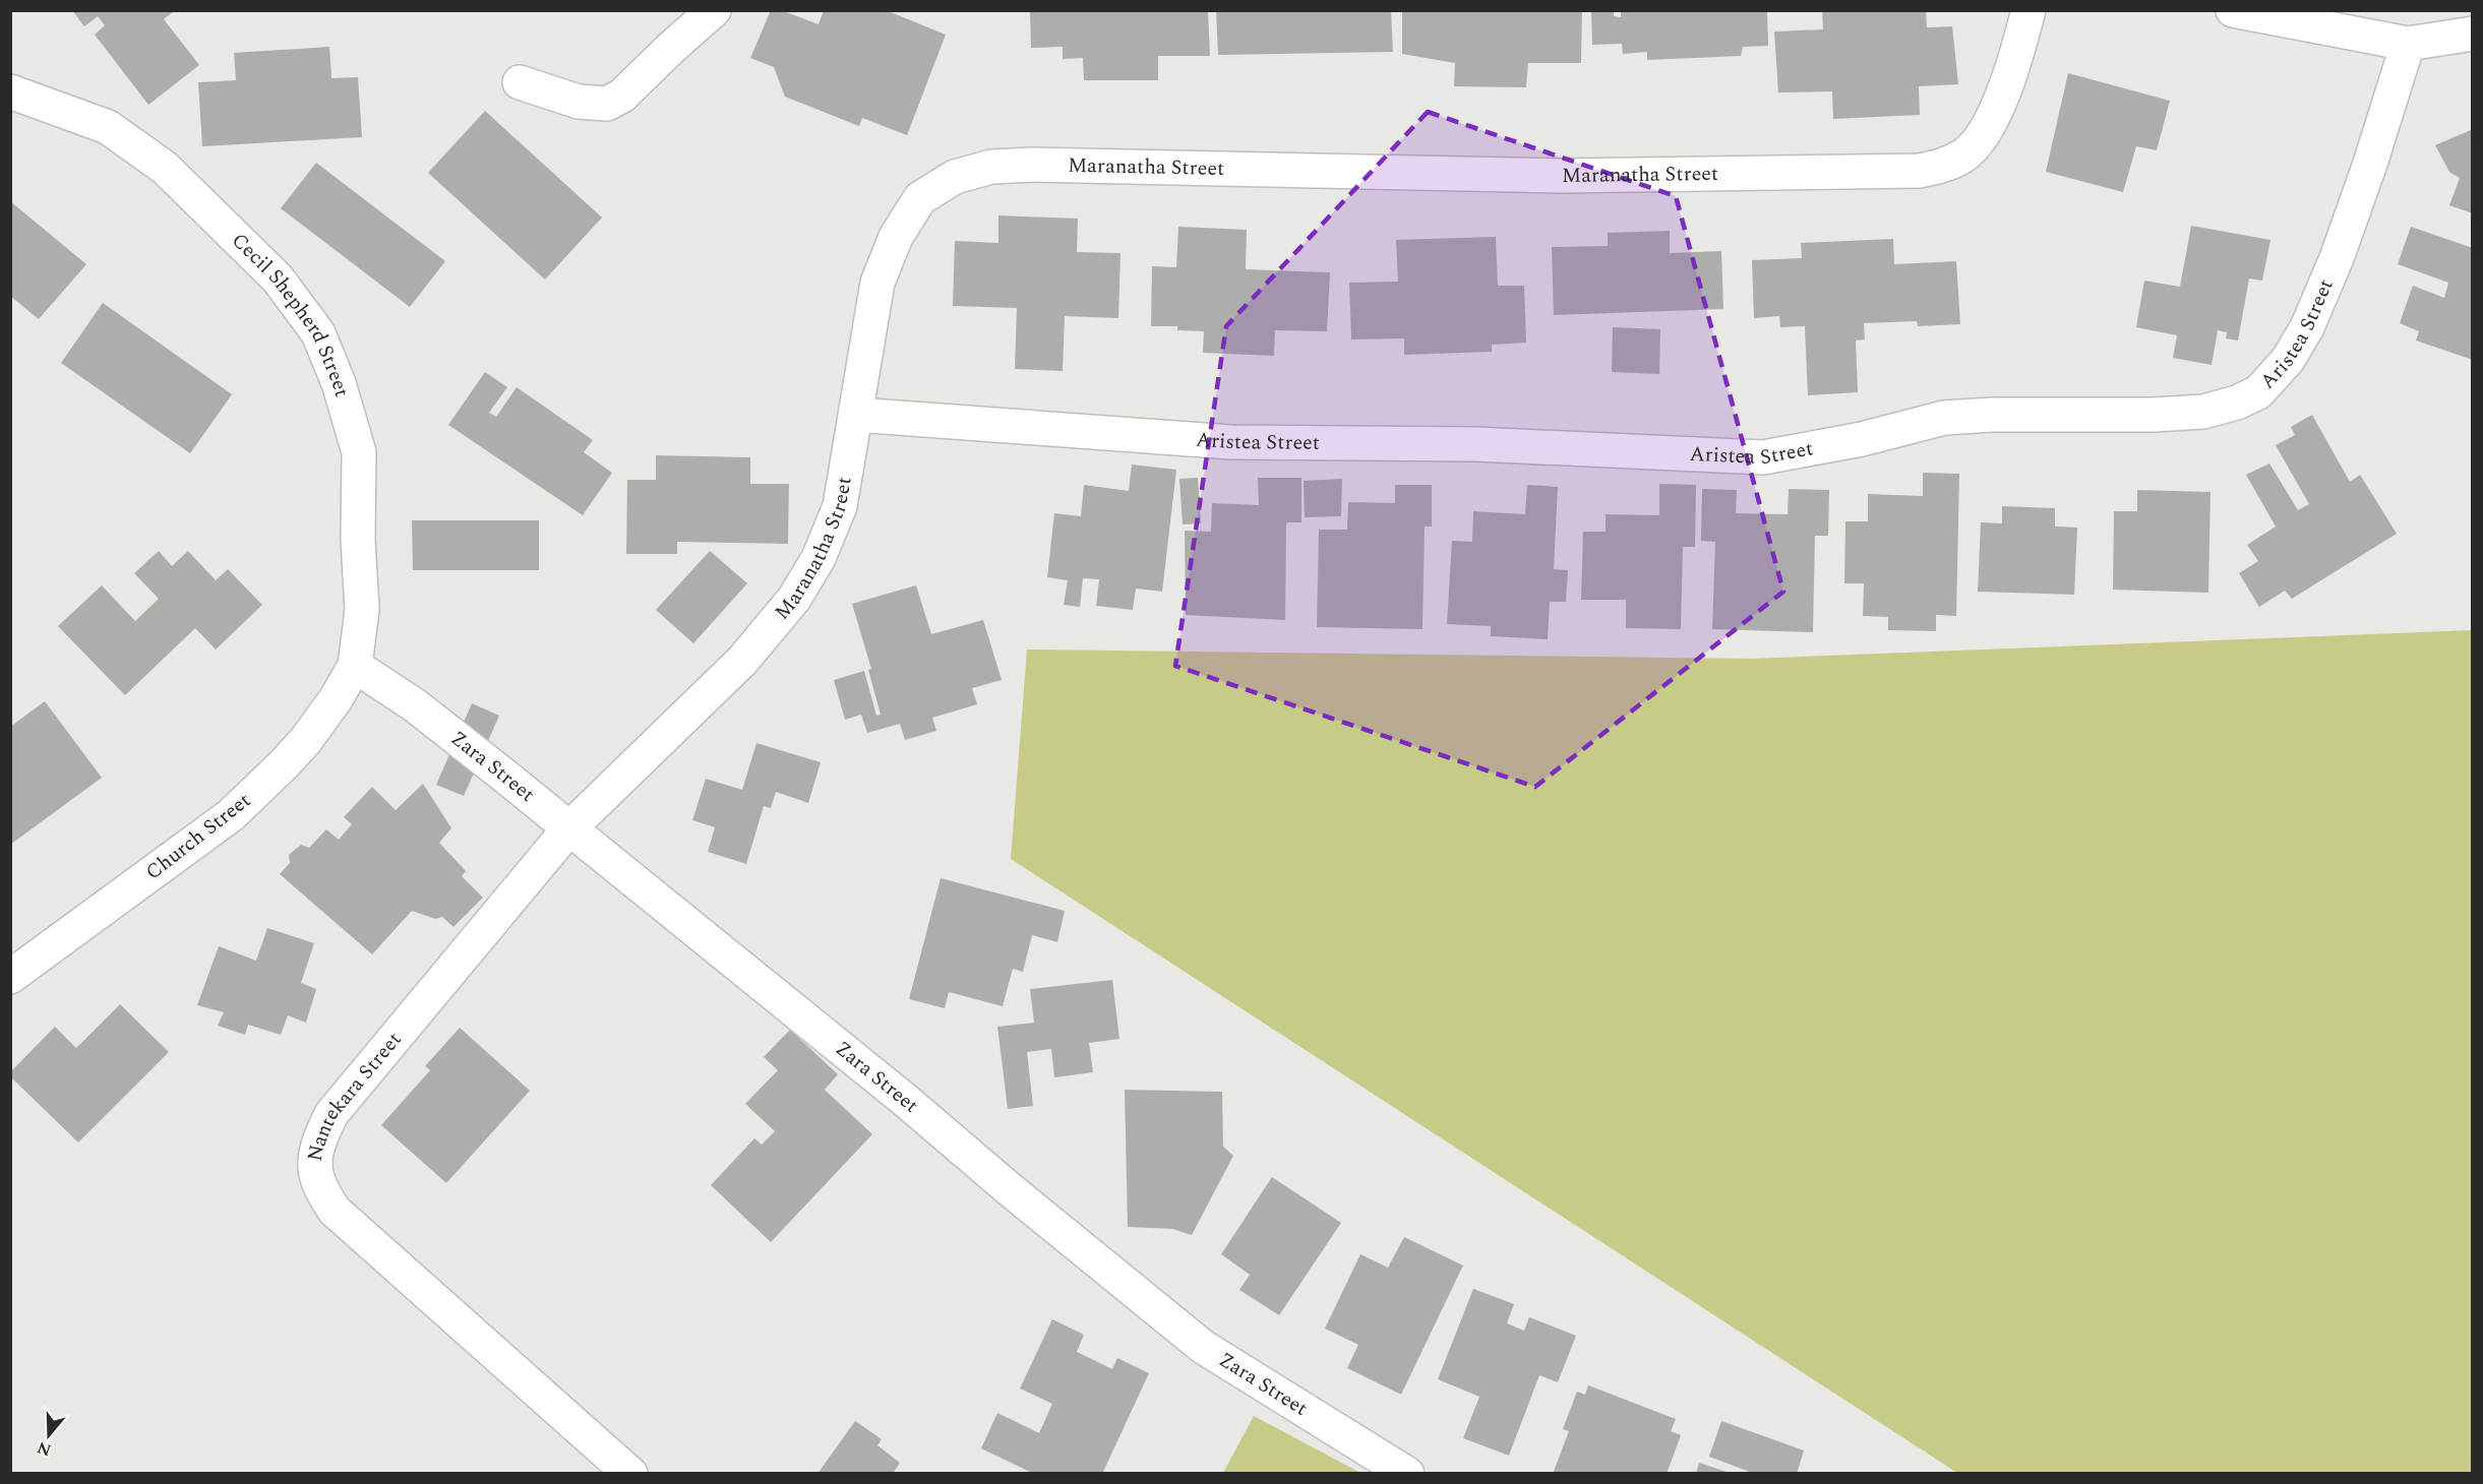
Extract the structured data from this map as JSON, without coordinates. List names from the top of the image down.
{
  "streets": {
    "street": [
      "Maranatha Street",
      "Cecil Shepherd Street",
      "Aristea Street",
      "Zara Street",
      "Church Street",
      "Nantekara Street"
    ]
  },
  "crossings": [
    ["Maranatha Street", "Aristea Street"],
    ["Maranatha Street", "Zara Street"],
    ["Maranatha Street", "Nantekara Street"],
    ["Cecil Shepherd Street", "Zara Street"],
    ["Cecil Shepherd Street", "Church Street"],
    ["Zara Street", "Church Street"],
    ["Zara Street", "Nantekara Street"]
  ],
  "north": "bottom"
}
